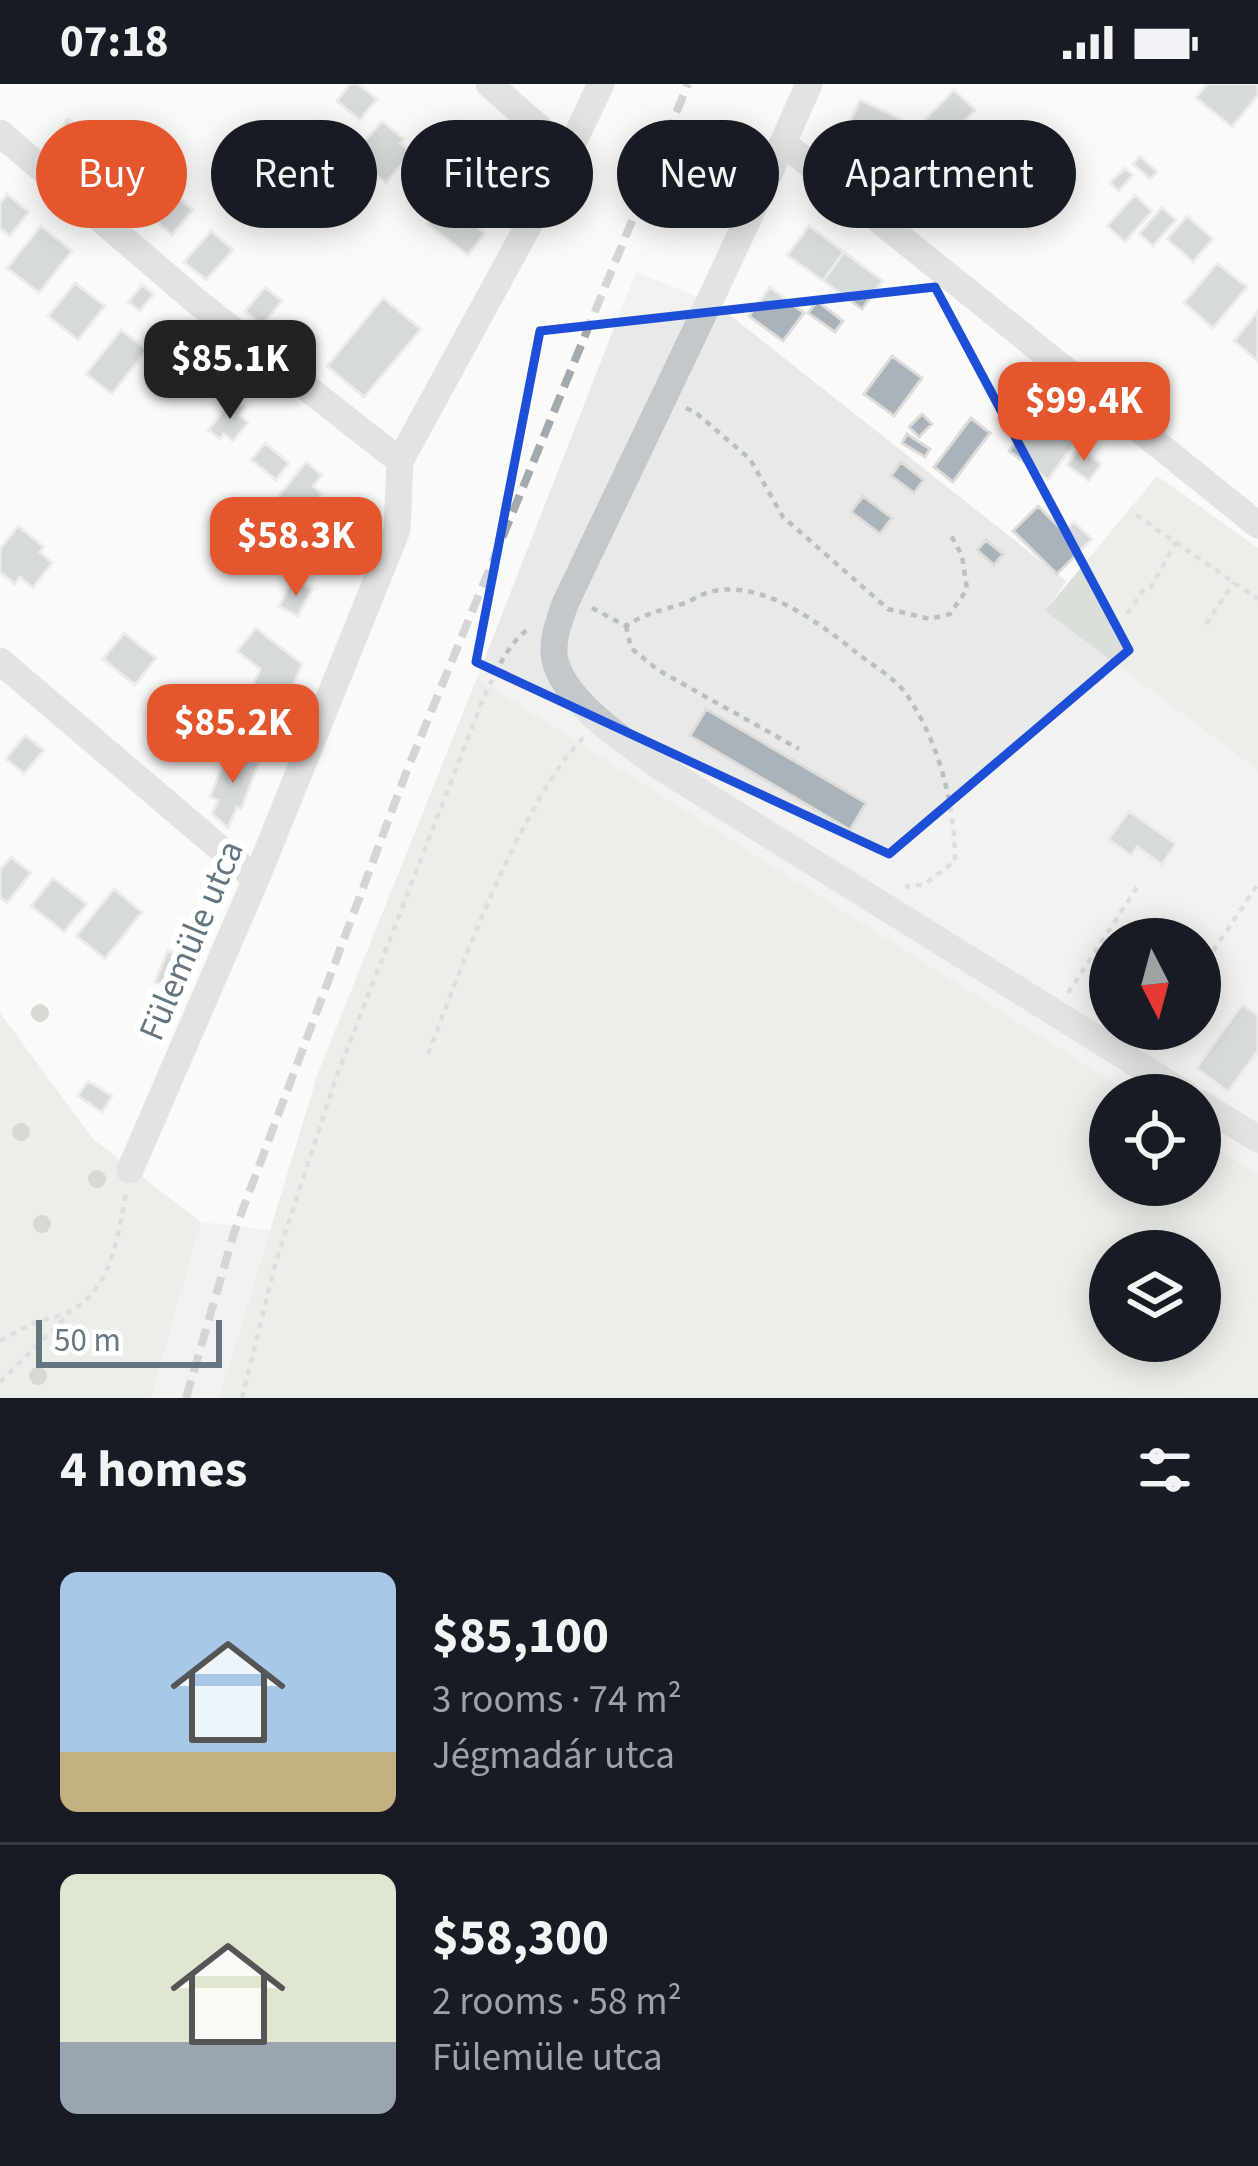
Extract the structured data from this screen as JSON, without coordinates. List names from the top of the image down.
{
  "streets": {
    "street": ["Fülemüle utca"]
  },
  "scale_bar": "50 m",
  "north": "bottom",
  "page": {
    "status": "07:18",
    "chip": [
      "Buy",
      "Rent",
      "Filters",
      "New",
      "Apartment"
    ],
    "price": [
      "$85.1K",
      "$99.4K",
      "$58.3K",
      "$85.2K"
    ],
    "scale": "50 m",
    "heading": "4 homes",
    "list": [
      {
        "name": "$85,100",
        "note": "3 rooms · 74 m² · Jégmadár utca"
      },
      {
        "name": "$58,300",
        "note": "2 rooms · 58 m² · Fülemüle utca"
      }
    ]
  }
}
